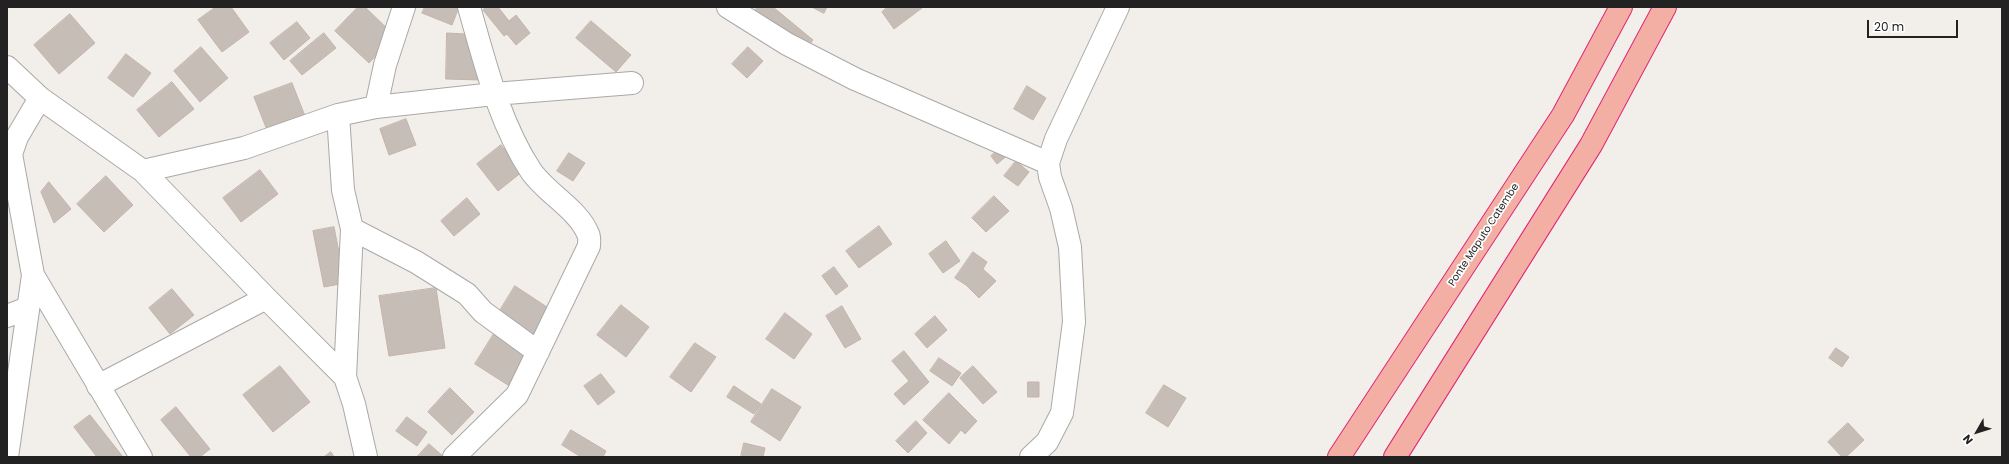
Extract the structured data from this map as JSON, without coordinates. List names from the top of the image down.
{
  "streets": {
    "highway": ["Ponte Maputo Catembe"]
  },
  "scale_bar": "20 m",
  "north": "bottom left"
}
